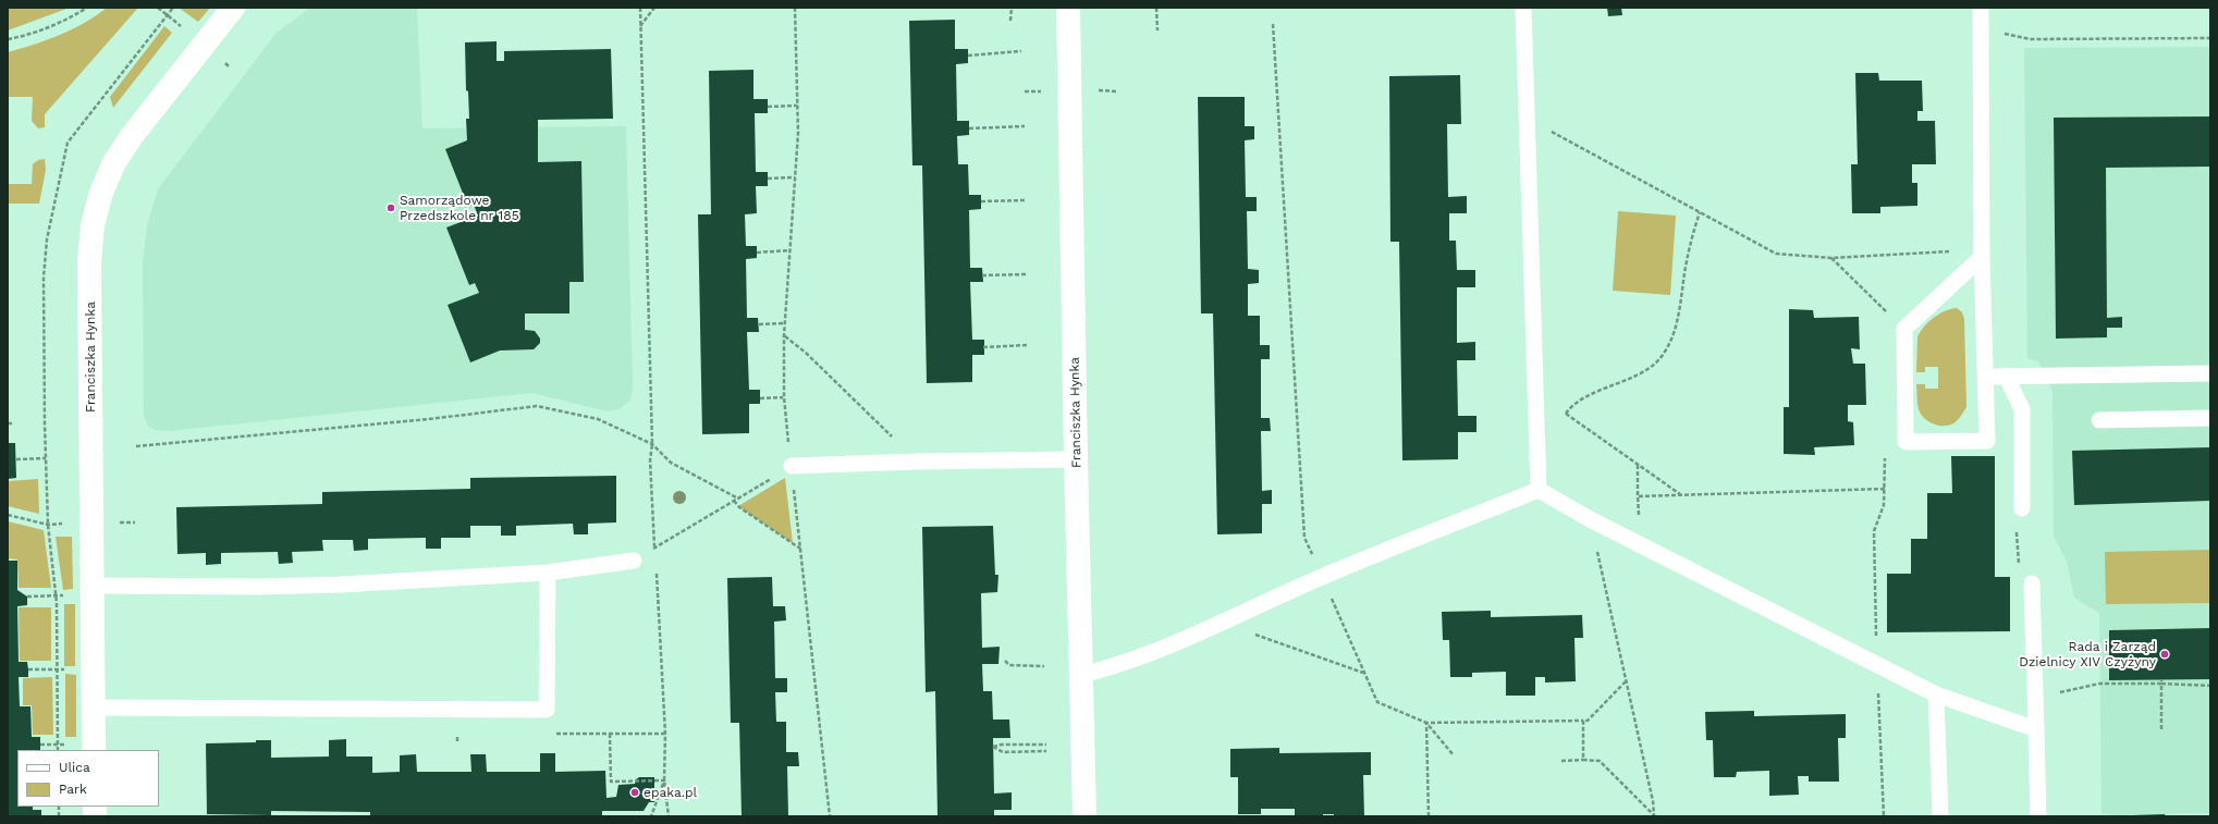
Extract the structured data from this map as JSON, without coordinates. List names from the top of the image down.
{
  "streets": {
    "street": ["Franciszka Hynka"]
  },
  "places": ["Samorządowe Przedszkole nr 185", "Rada i Zarząd Dzielnicy XIV Czyżyny", "epaka.pl"],
  "legend": ["Ulica", "Park"]
}
